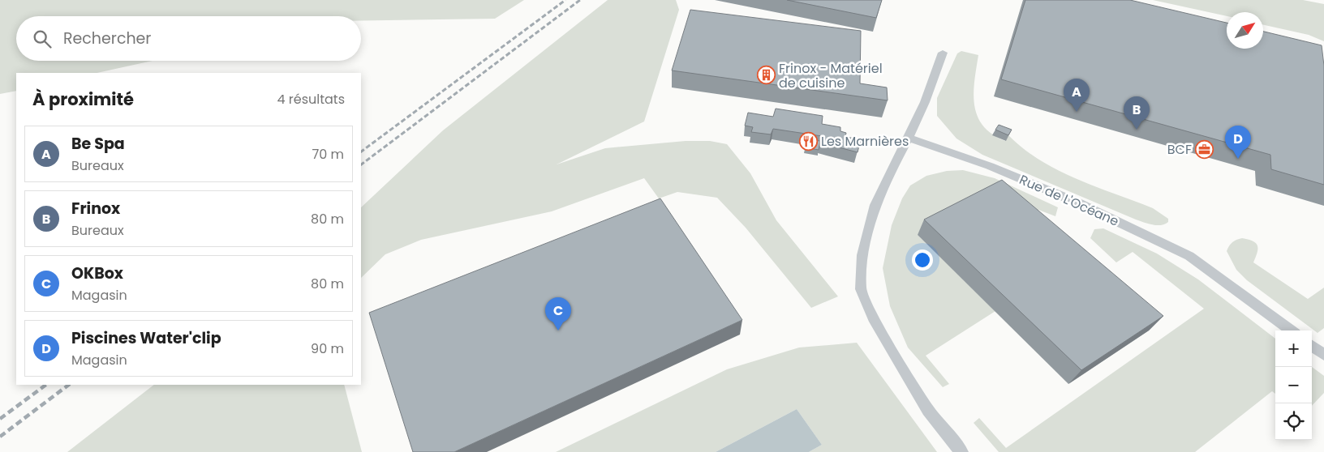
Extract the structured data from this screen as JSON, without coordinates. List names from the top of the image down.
{
  "streets": {
    "lane": ["Rue de L'Océane"]
  },
  "places": {
    "building": ["Frinox - Matériel de cuisine"],
    "restaurant": ["Les Marnières"],
    "office": ["BCF"]
  },
  "north": "top right",
  "page": {
    "search": "Rechercher",
    "heading": ["À proximité", "4 résultats"],
    "pins": [
      "A",
      "B",
      "D",
      "C"
    ],
    "list": [
      {
        "mark": "A",
        "name": "Be Spa",
        "note": "Bureaux",
        "value": "70 m"
      },
      {
        "mark": "B",
        "name": "Frinox",
        "note": "Bureaux",
        "value": "80 m"
      },
      {
        "mark": "C",
        "name": "OKBox",
        "note": "Magasin",
        "value": "80 m"
      },
      {
        "mark": "D",
        "name": "Piscines Water'clip",
        "note": "Magasin",
        "value": "90 m"
      }
    ],
    "map_buttons": ["+", "−"]
  }
}
